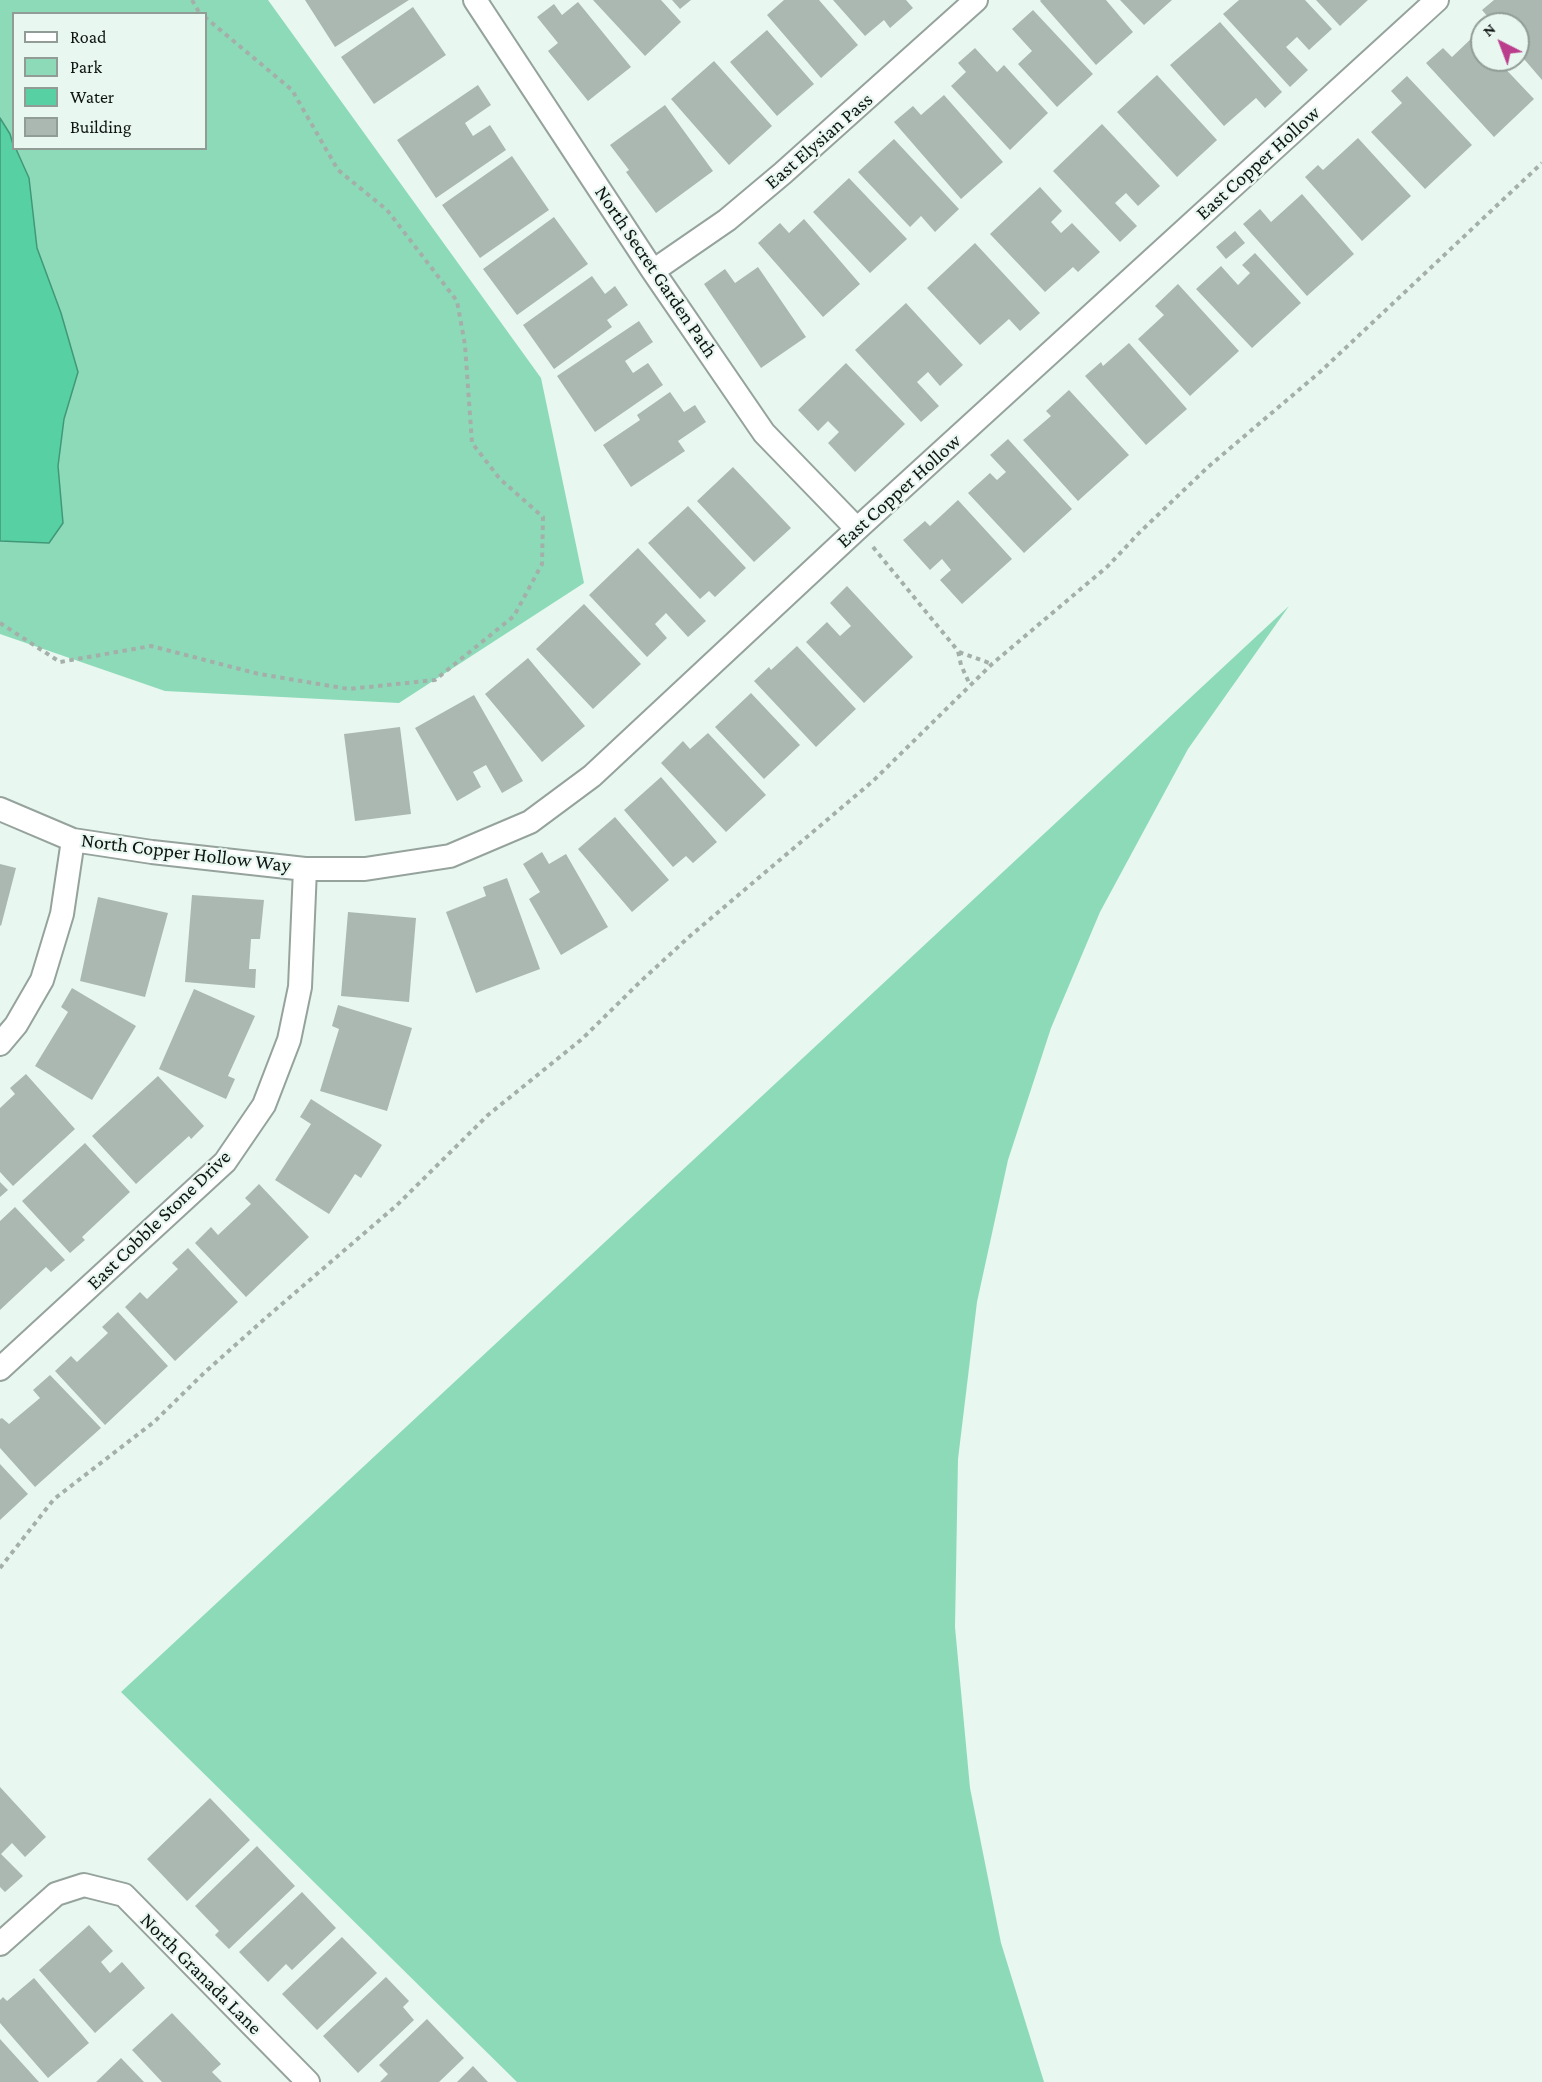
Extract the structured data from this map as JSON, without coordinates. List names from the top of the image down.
{
  "streets": {
    "street": [
      "East Elysian Pass",
      "East Copper Hollow",
      "North Secret Garden Path",
      "North Copper Hollow Way",
      "East Cobble Stone Drive",
      "North Granada Lane"
    ]
  },
  "crossings": [
    ["East Elysian Pass", "North Secret Garden Path"],
    ["East Copper Hollow", "North Secret Garden Path"],
    ["East Copper Hollow", "North Copper Hollow Way"],
    ["East Copper Hollow", "East Cobble Stone Drive"],
    ["North Copper Hollow Way", "East Cobble Stone Drive"]
  ],
  "legend": [
    "Road",
    "Park",
    "Water",
    "Building"
  ],
  "north": "top left"
}
